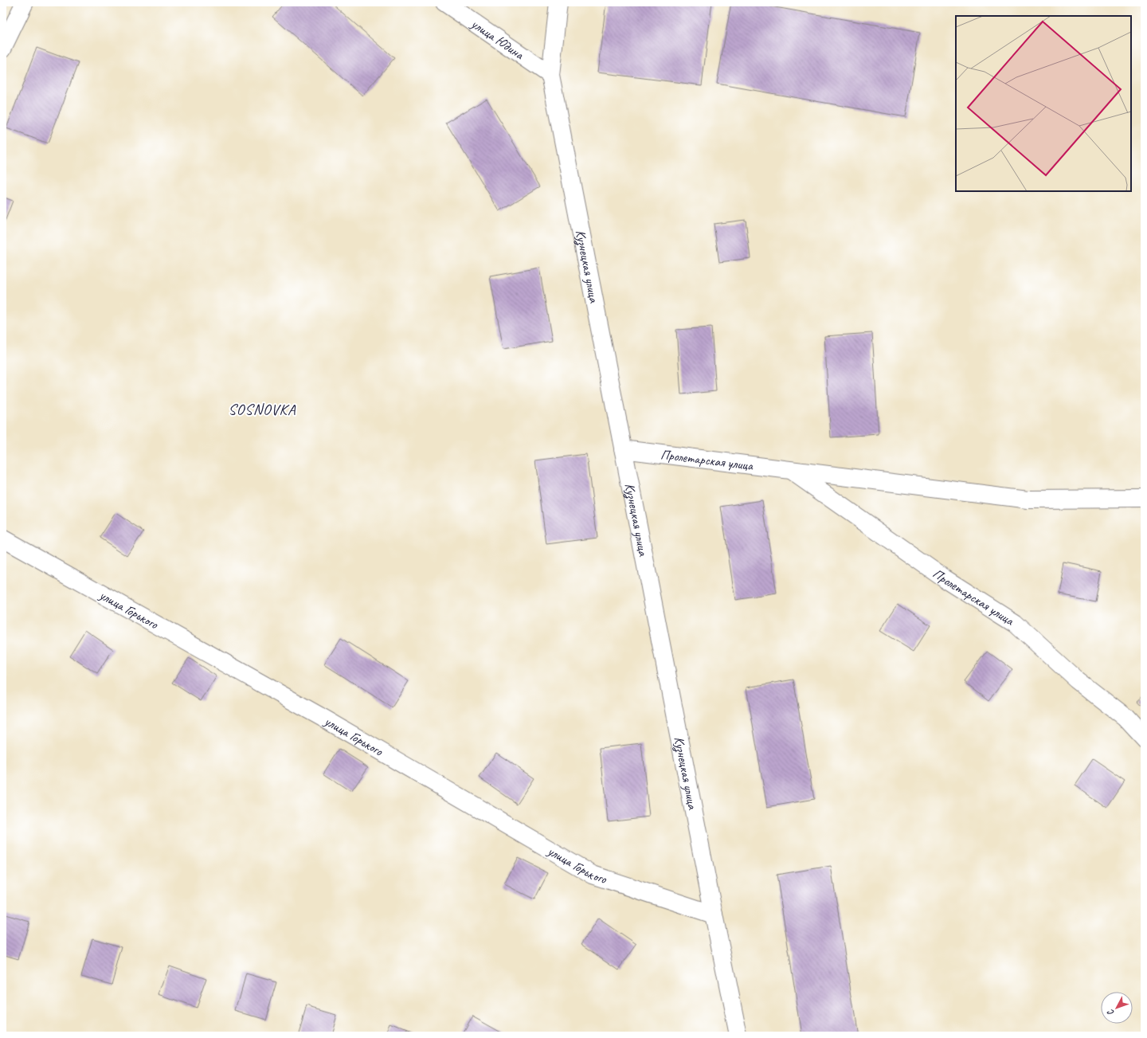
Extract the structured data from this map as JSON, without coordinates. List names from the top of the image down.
{
  "streets": {
    "street": [
      "улица Юдина",
      "Кузнецкая улица",
      "Пролетарская улица",
      "улица Горького"
    ]
  },
  "crossings": [
    ["улица Юдина", "Кузнецкая улица"],
    ["Кузнецкая улица", "Пролетарская улица"],
    ["Кузнецкая улица", "улица Горького"]
  ],
  "districts": ["SOSNOVKA"],
  "north": "bottom left"
}
